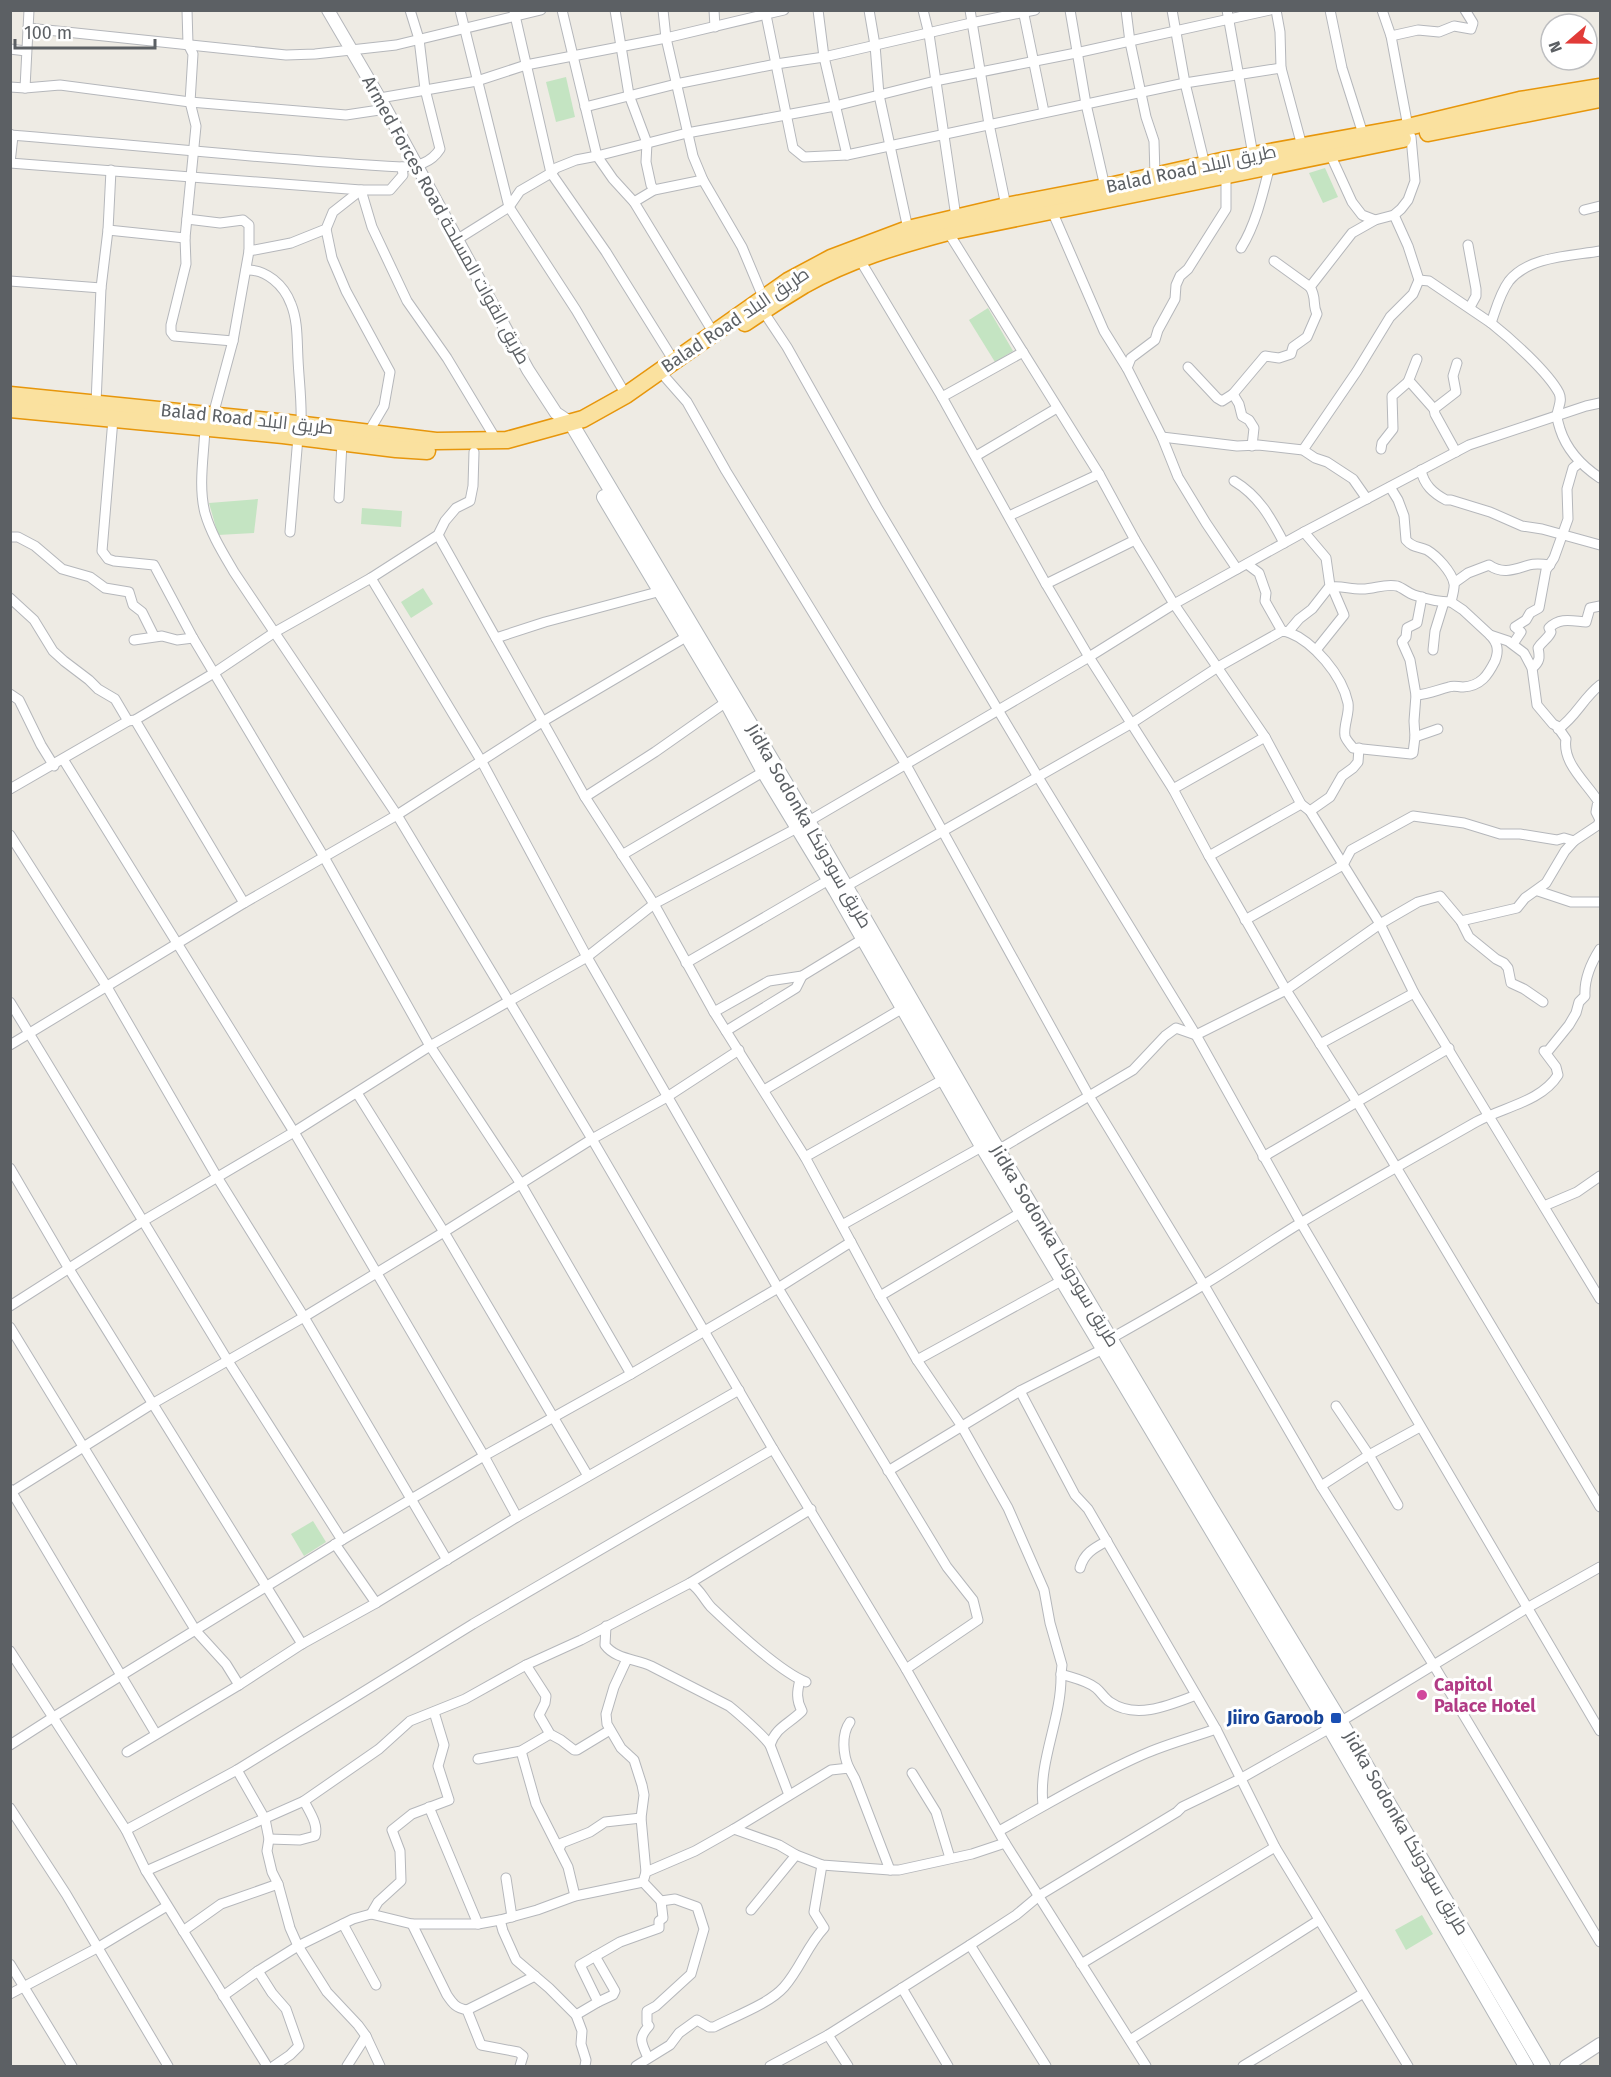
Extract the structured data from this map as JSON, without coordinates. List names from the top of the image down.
{
  "streets": {
    "highway": ["Balad Road طريق البلد"],
    "main road": ["Jidka Sodonka طريق سودونكا"],
    "street": ["Armed Forces Road طريق القوات المسلحة"]
  },
  "crossings": [
    ["Balad Road طريق البلد", "Armed Forces Road طريق القوات المسلحة"],
    ["Balad Road طريق البلد", "Jidka Sodonka طريق سودونكا"],
    ["Armed Forces Road طريق القوات المسلحة", "Jidka Sodonka طريق سودونكا"]
  ],
  "places": {
    "other": ["Capitol Palace Hotel"],
    "transit": ["Jiiro Garoob"]
  },
  "scale_bar": "100 m",
  "north": "left"
}
